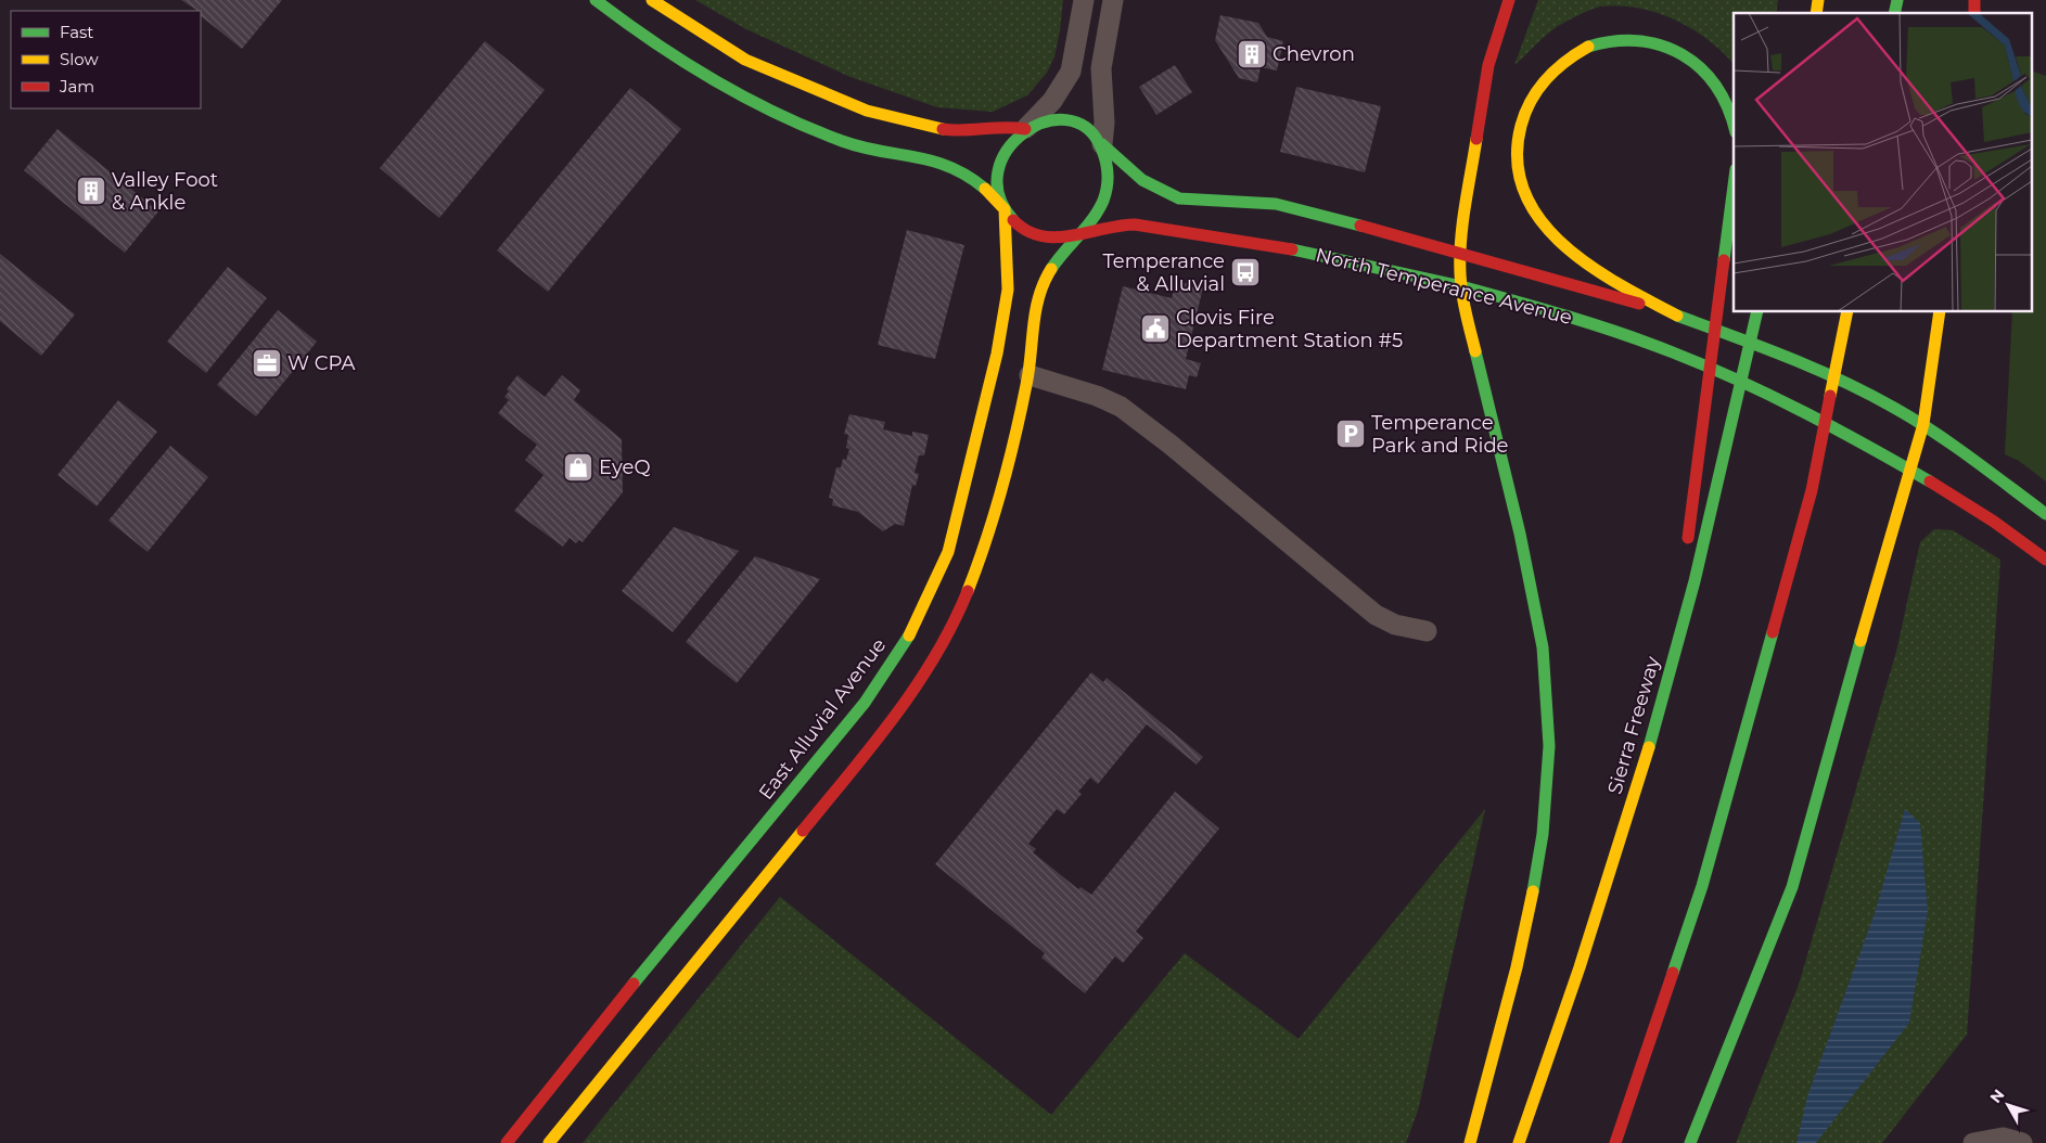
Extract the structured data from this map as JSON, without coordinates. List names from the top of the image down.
{
  "streets": {
    "main road": ["North Temperance Avenue", "East Alluvial Avenue", "Sierra Freeway"]
  },
  "crossings": [
    ["North Temperance Avenue", "East Alluvial Avenue"]
  ],
  "places": {
    "building": ["Chevron", "Valley Foot & Ankle"],
    "bus stop": ["Temperance & Alluvial"],
    "public building": ["Clovis Fire Department Station #5"],
    "office": ["W CPA"],
    "parking": ["Temperance Park and Ride"],
    "shop": ["EyeQ"]
  },
  "legend": ["Fast", "Slow", "Jam"],
  "north": "top left"
}
